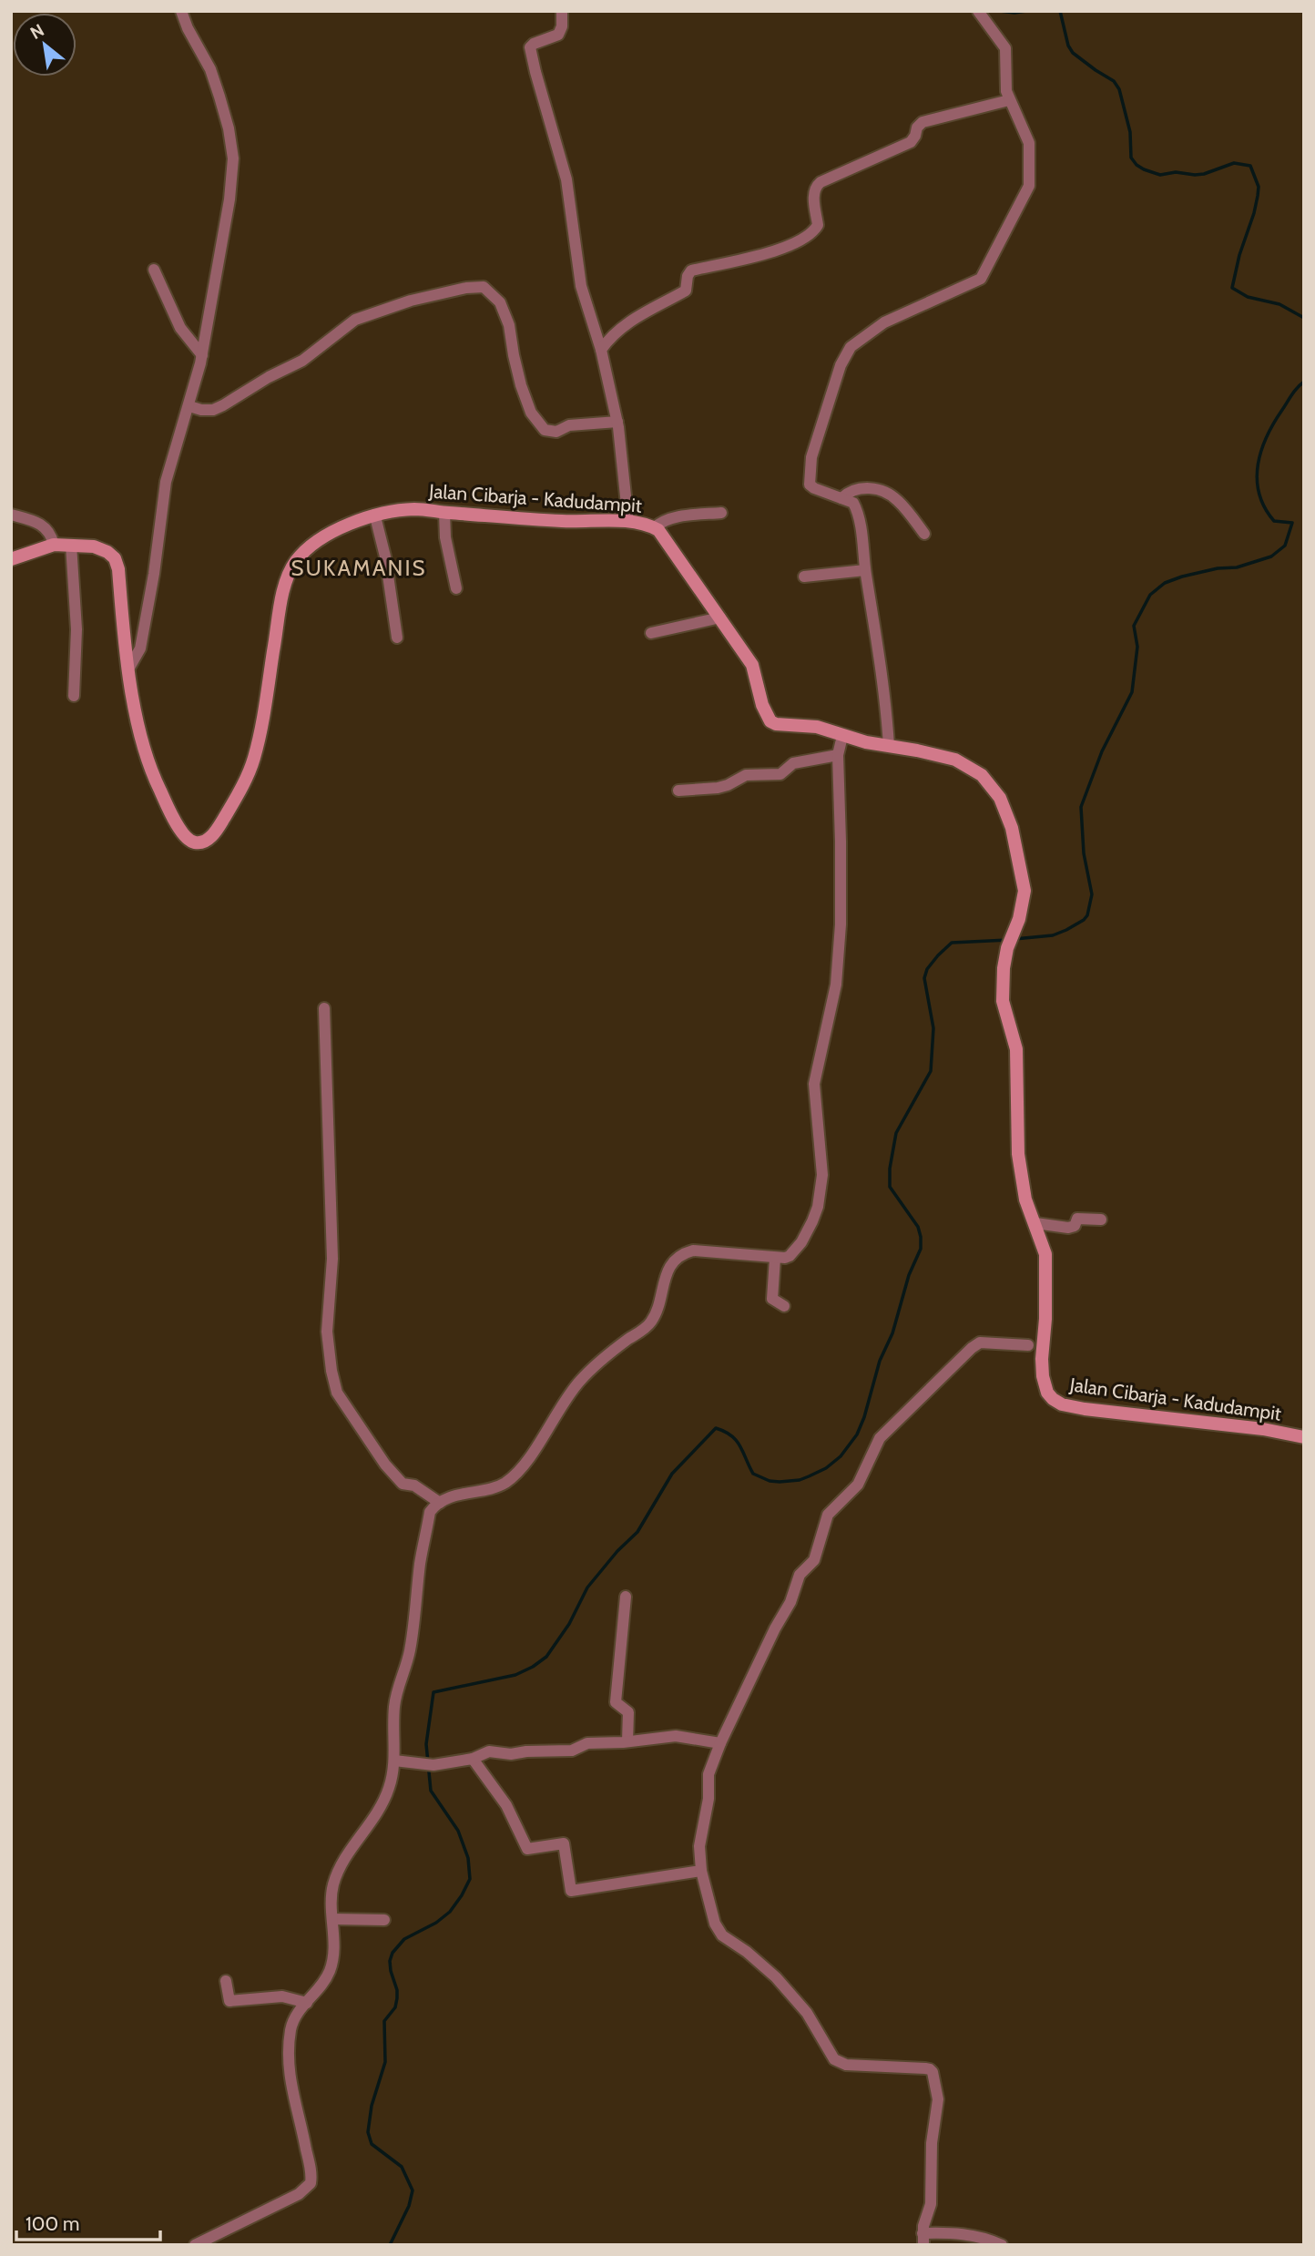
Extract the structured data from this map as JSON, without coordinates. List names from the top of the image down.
{
  "streets": {
    "street": ["Jalan Cibarja - Kadudampit"]
  },
  "districts": ["SUKAMANIS"],
  "scale_bar": "100 m",
  "north": "top left"
}
